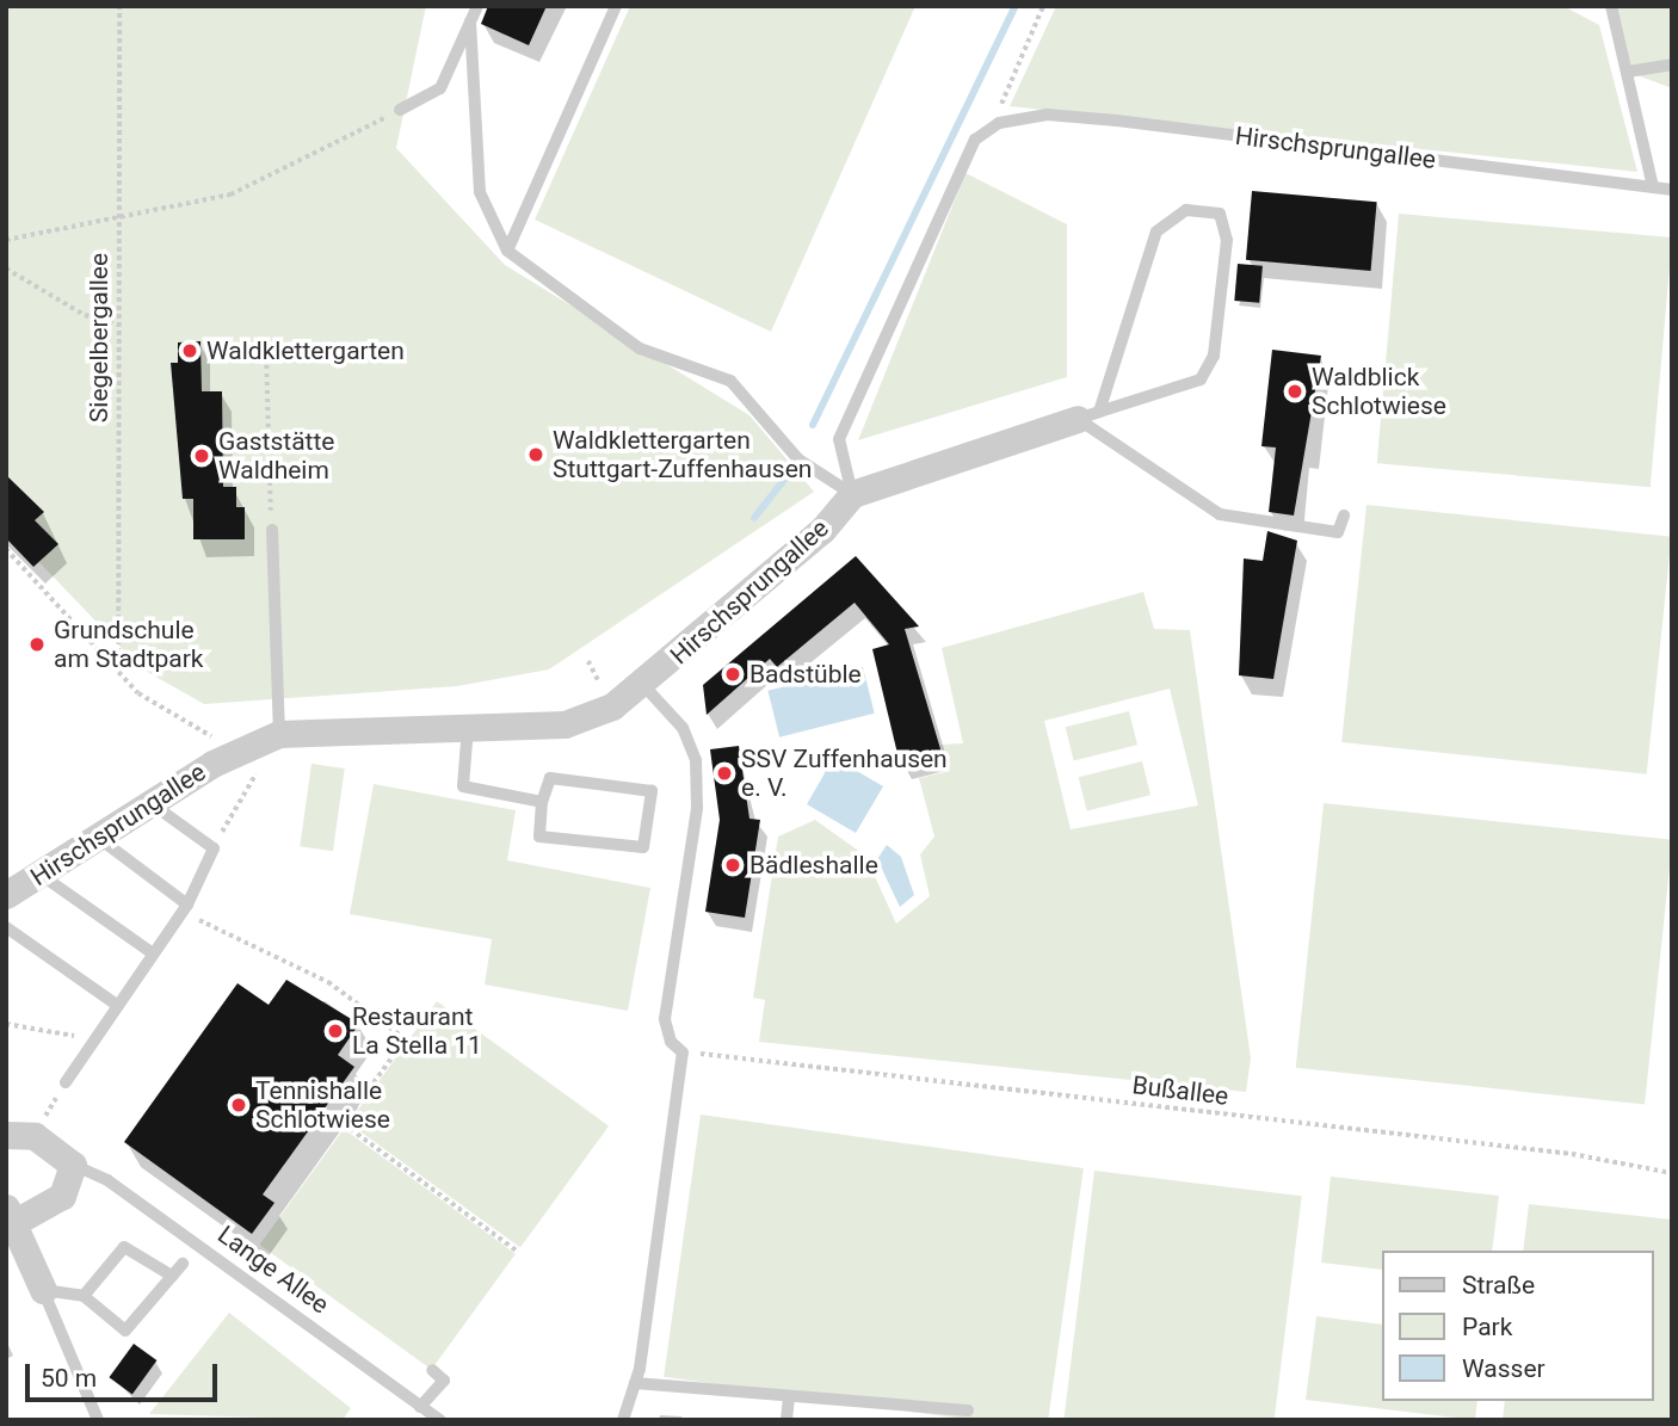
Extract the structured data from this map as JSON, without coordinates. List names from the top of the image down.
{
  "streets": {
    "street": ["Hirschsprungallee"],
    "lane": ["Lange Allee"],
    "path": ["Siegelbergallee", "Bußallee"]
  },
  "places": [
    "Waldklettergarten",
    "Waldblick Schlotwiese",
    "Waldklettergarten Stuttgart-Zuffenhausen",
    "Gaststätte Waldheim",
    "Grundschule am Stadtpark",
    "Badstüble",
    "SSV Zuffenhausen e. V.",
    "Bädleshalle",
    "Restaurant La Stella 11",
    "Tennishalle Schlotwiese"
  ],
  "legend": ["Straße", "Park", "Wasser"],
  "scale_bar": "50 m"
}
